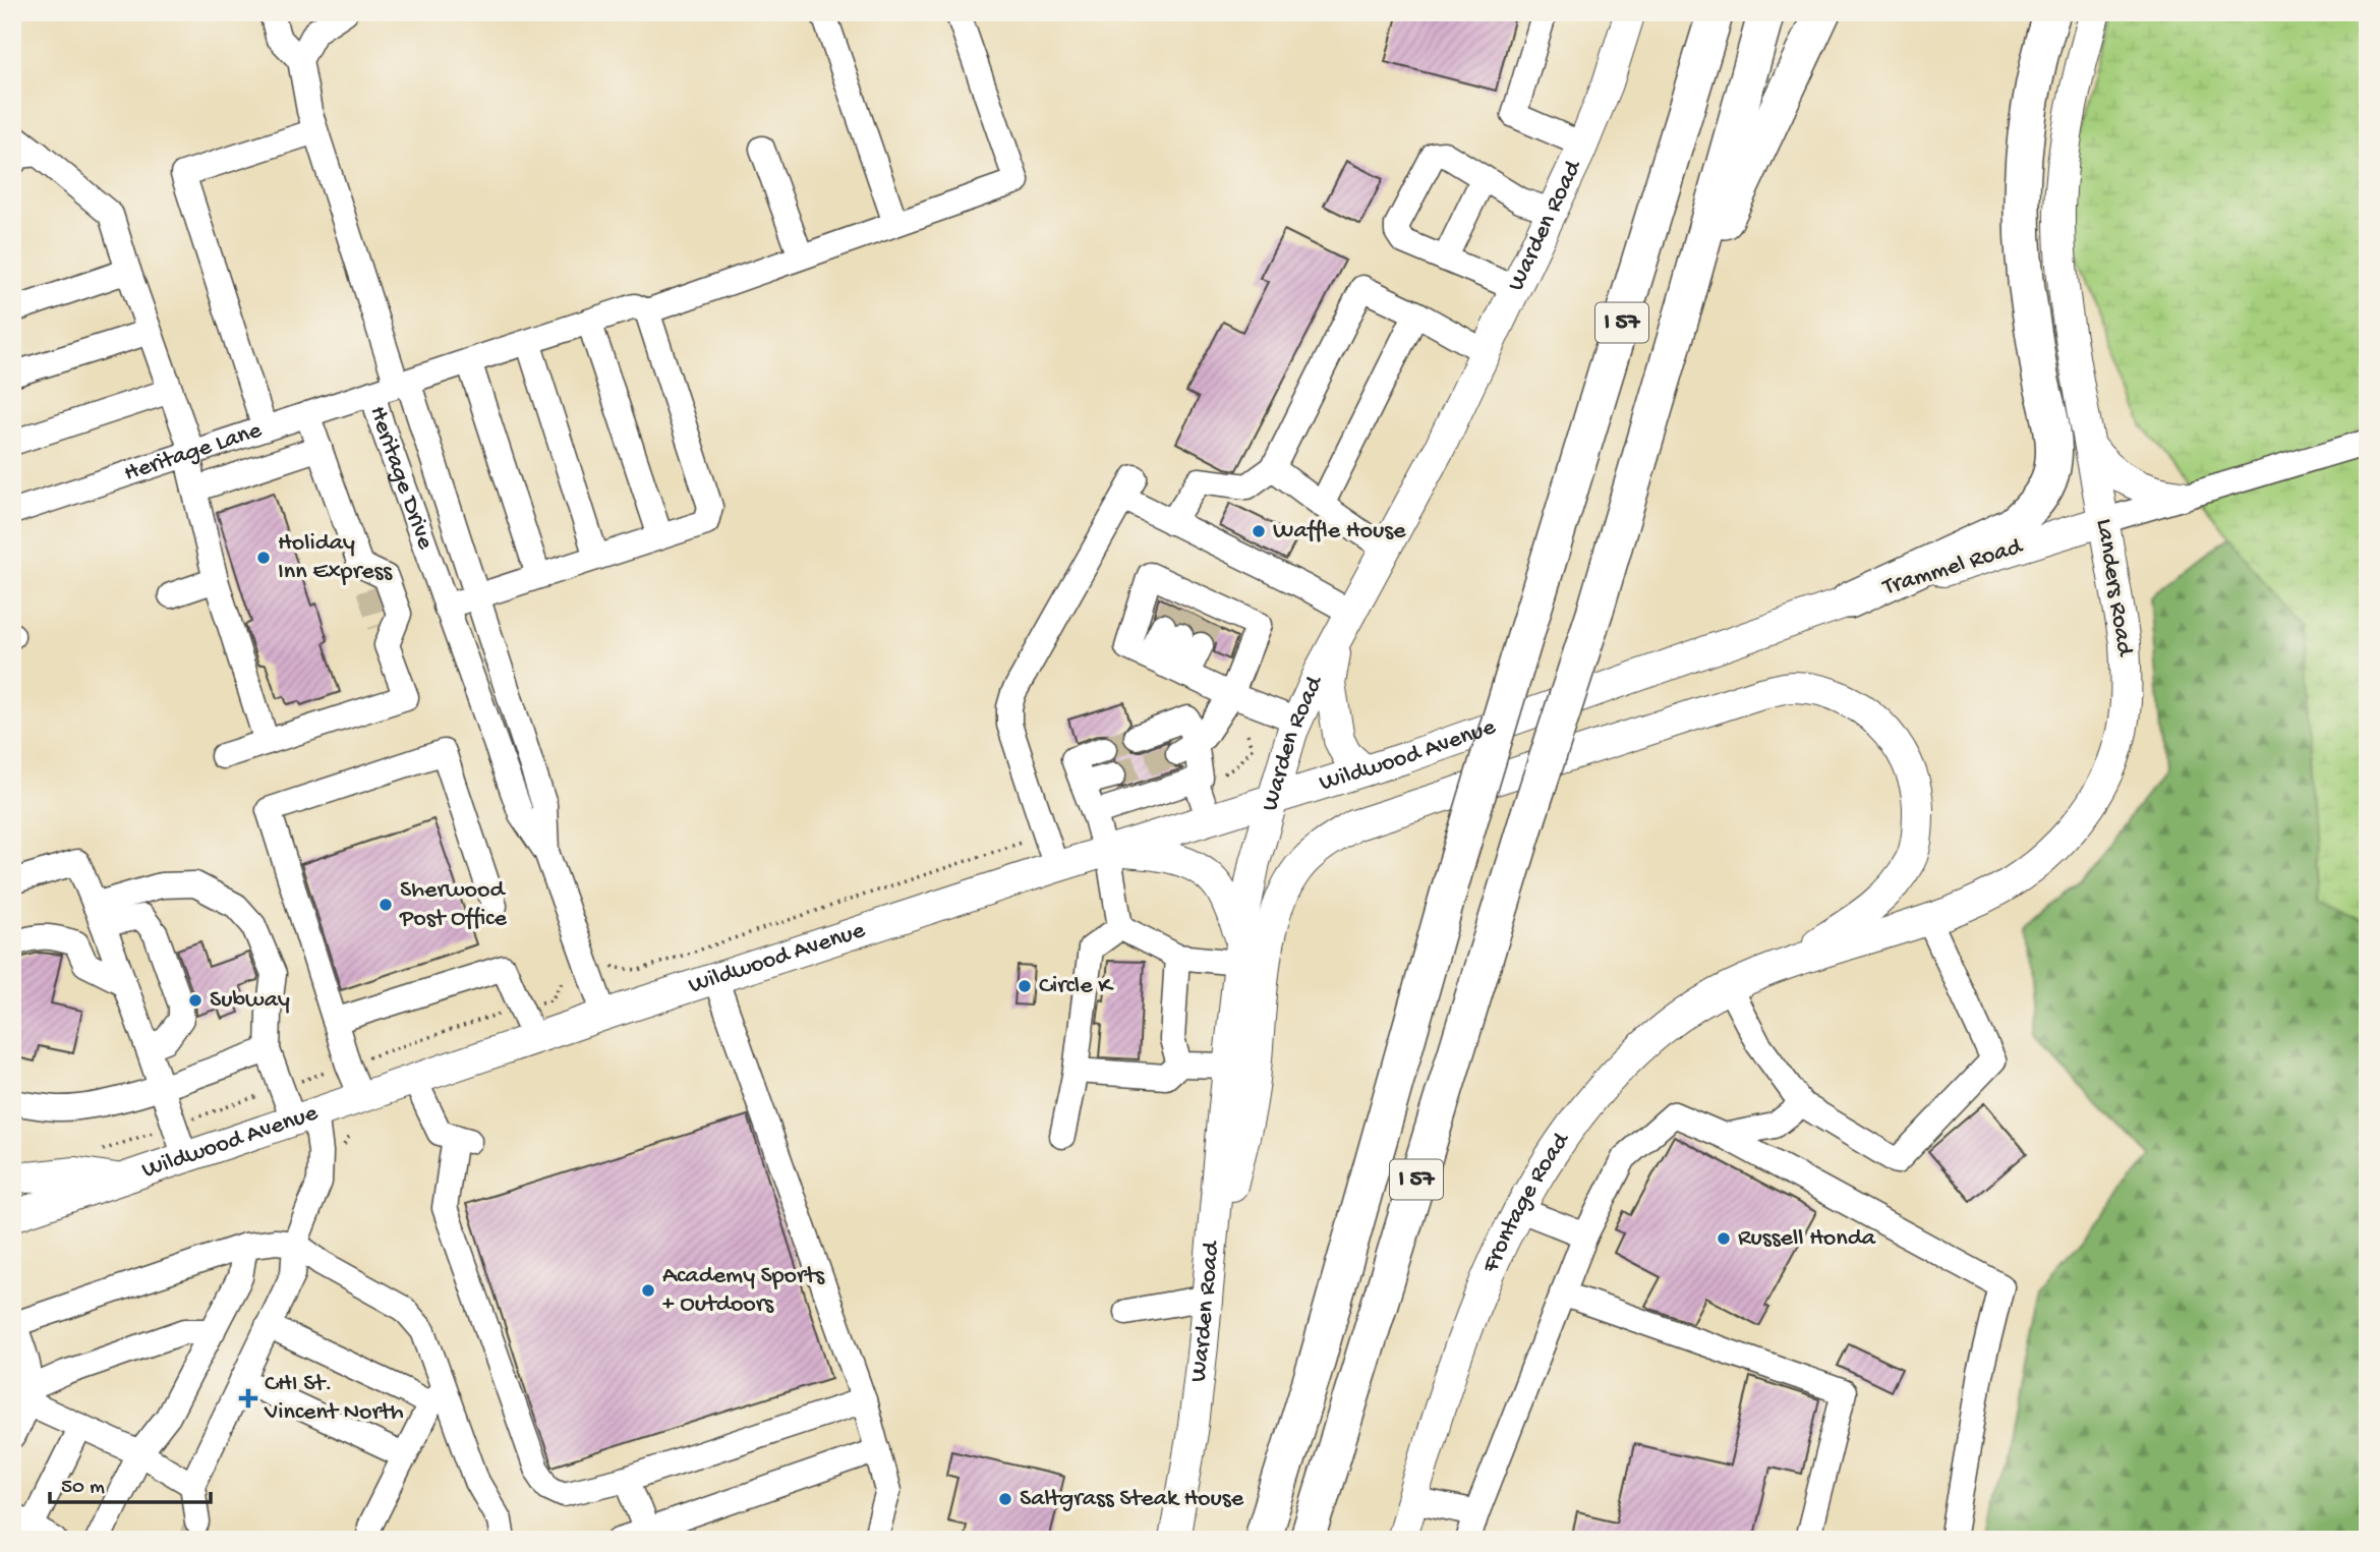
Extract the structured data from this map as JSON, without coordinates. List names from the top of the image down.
{
  "streets": {
    "highway": ["I 57"],
    "main road": [
      "Warden Road",
      "Trammel Road",
      "Landers Road",
      "Wildwood Avenue",
      "Frontage Road"
    ],
    "street": ["Heritage Lane", "Heritage Drive"]
  },
  "crossings": [
    ["Warden Road", "Wildwood Avenue"],
    ["Heritage Lane", "Heritage Drive"],
    ["Heritage Drive", "Wildwood Avenue"],
    ["Trammel Road", "Landers Road"],
    ["Trammel Road", "Wildwood Avenue"],
    ["Landers Road", "Frontage Road"]
  ],
  "places": {
    "other": [
      "Waffle House",
      "Holiday Inn Express",
      "Sherwood Post Office",
      "Circle K",
      "Subway",
      "Russell Honda",
      "Academy Sports + Outdoors",
      "Saltgrass Steak House"
    ],
    "health": ["CHI St. Vincent North"]
  },
  "scale_bar": "50 m"
}
